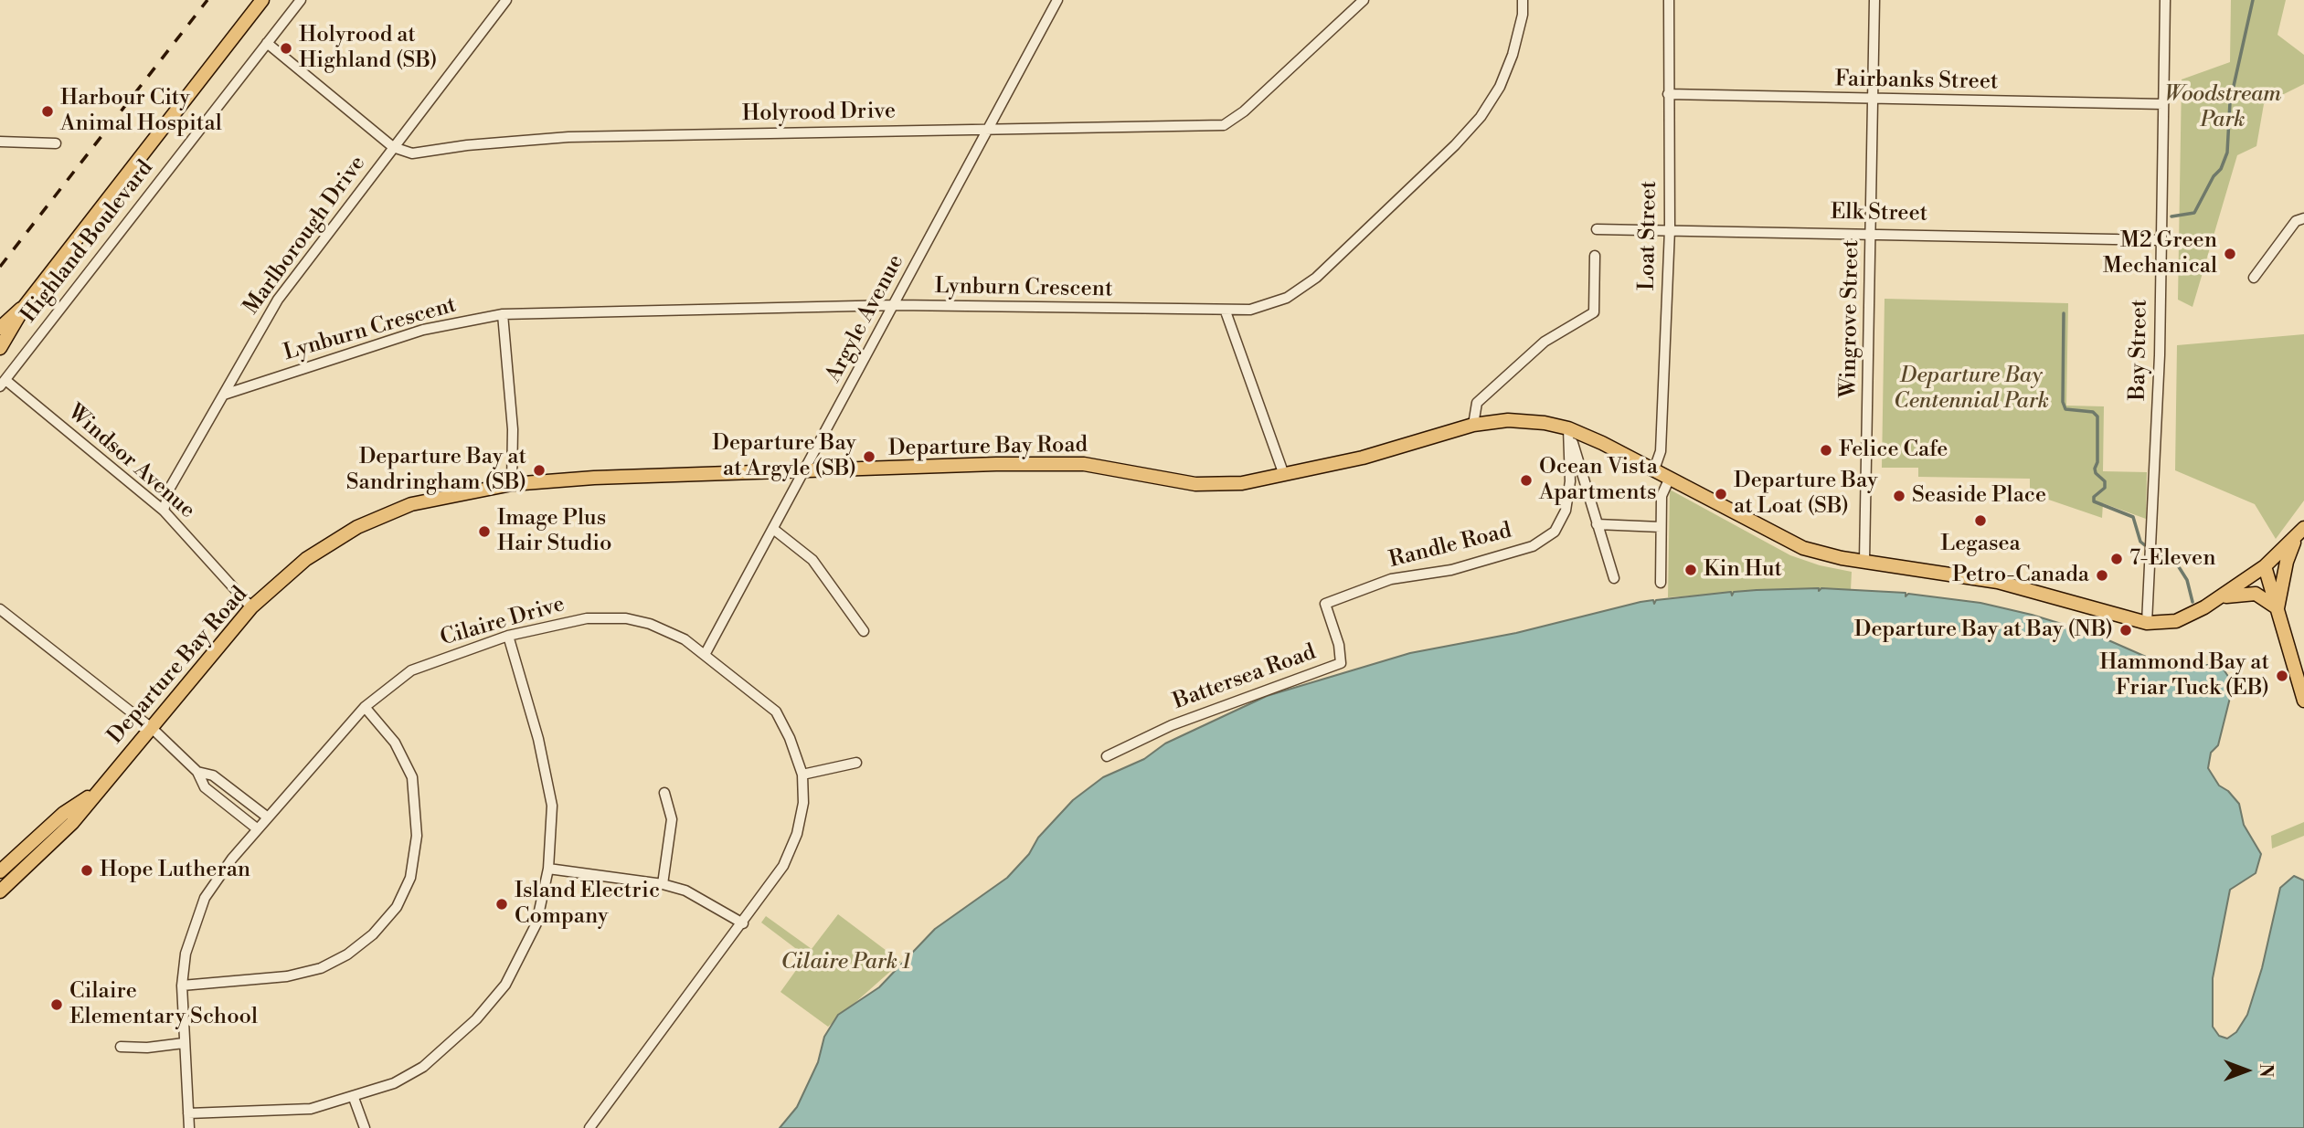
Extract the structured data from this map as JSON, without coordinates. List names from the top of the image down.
{
  "streets": {
    "main road": ["Departure Bay Road"],
    "street": [
      "Fairbanks Street",
      "Holyrood Drive",
      "Elk Street",
      "Marlborough Drive",
      "Loat Street",
      "Highland Boulevard",
      "Lynburn Crescent",
      "Argyle Avenue",
      "Wingrove Street",
      "Bay Street",
      "Windsor Avenue",
      "Randle Road",
      "Cilaire Drive",
      "Battersea Road"
    ]
  },
  "crossings": [
    ["Fairbanks Street", "Loat Street"],
    ["Fairbanks Street", "Wingrove Street"],
    ["Fairbanks Street", "Bay Street"],
    ["Holyrood Drive", "Marlborough Drive"],
    ["Holyrood Drive", "Highland Boulevard"],
    ["Holyrood Drive", "Argyle Avenue"],
    ["Elk Street", "Loat Street"],
    ["Elk Street", "Wingrove Street"],
    ["Elk Street", "Bay Street"],
    ["Marlborough Drive", "Lynburn Crescent"],
    ["Marlborough Drive", "Windsor Avenue"],
    ["Loat Street", "Departure Bay Road"],
    ["Highland Boulevard", "Windsor Avenue"],
    ["Lynburn Crescent", "Argyle Avenue"],
    ["Argyle Avenue", "Departure Bay Road"],
    ["Argyle Avenue", "Cilaire Drive"],
    ["Wingrove Street", "Departure Bay Road"],
    ["Bay Street", "Departure Bay Road"],
    ["Departure Bay Road", "Windsor Avenue"],
    ["Departure Bay Road", "Randle Road"],
    ["Randle Road", "Battersea Road"]
  ],
  "parks": ["Woodstream Park", "Departure Bay Centennial Park", "Cilaire Park 1"],
  "places": [
    "Holyrood at Highland (SB)",
    "Harbour City Animal Hospital",
    "M2 Green Mechanical",
    "Felice Cafe",
    "Departure Bay at Argyle (SB)",
    "Departure Bay at Sandringham (SB)",
    "Ocean Vista Apartments",
    "Departure Bay at Loat (SB)",
    "Seaside Place",
    "Legasea",
    "Image Plus Hair Studio",
    "7-Eleven",
    "Kin Hut",
    "Petro-Canada",
    "Departure Bay at Bay (NB)",
    "Hammond Bay at Friar Tuck (EB)",
    "Hope Lutheran",
    "Island Electric Company",
    "Cilaire Elementary School"
  ],
  "north": "right"
}
